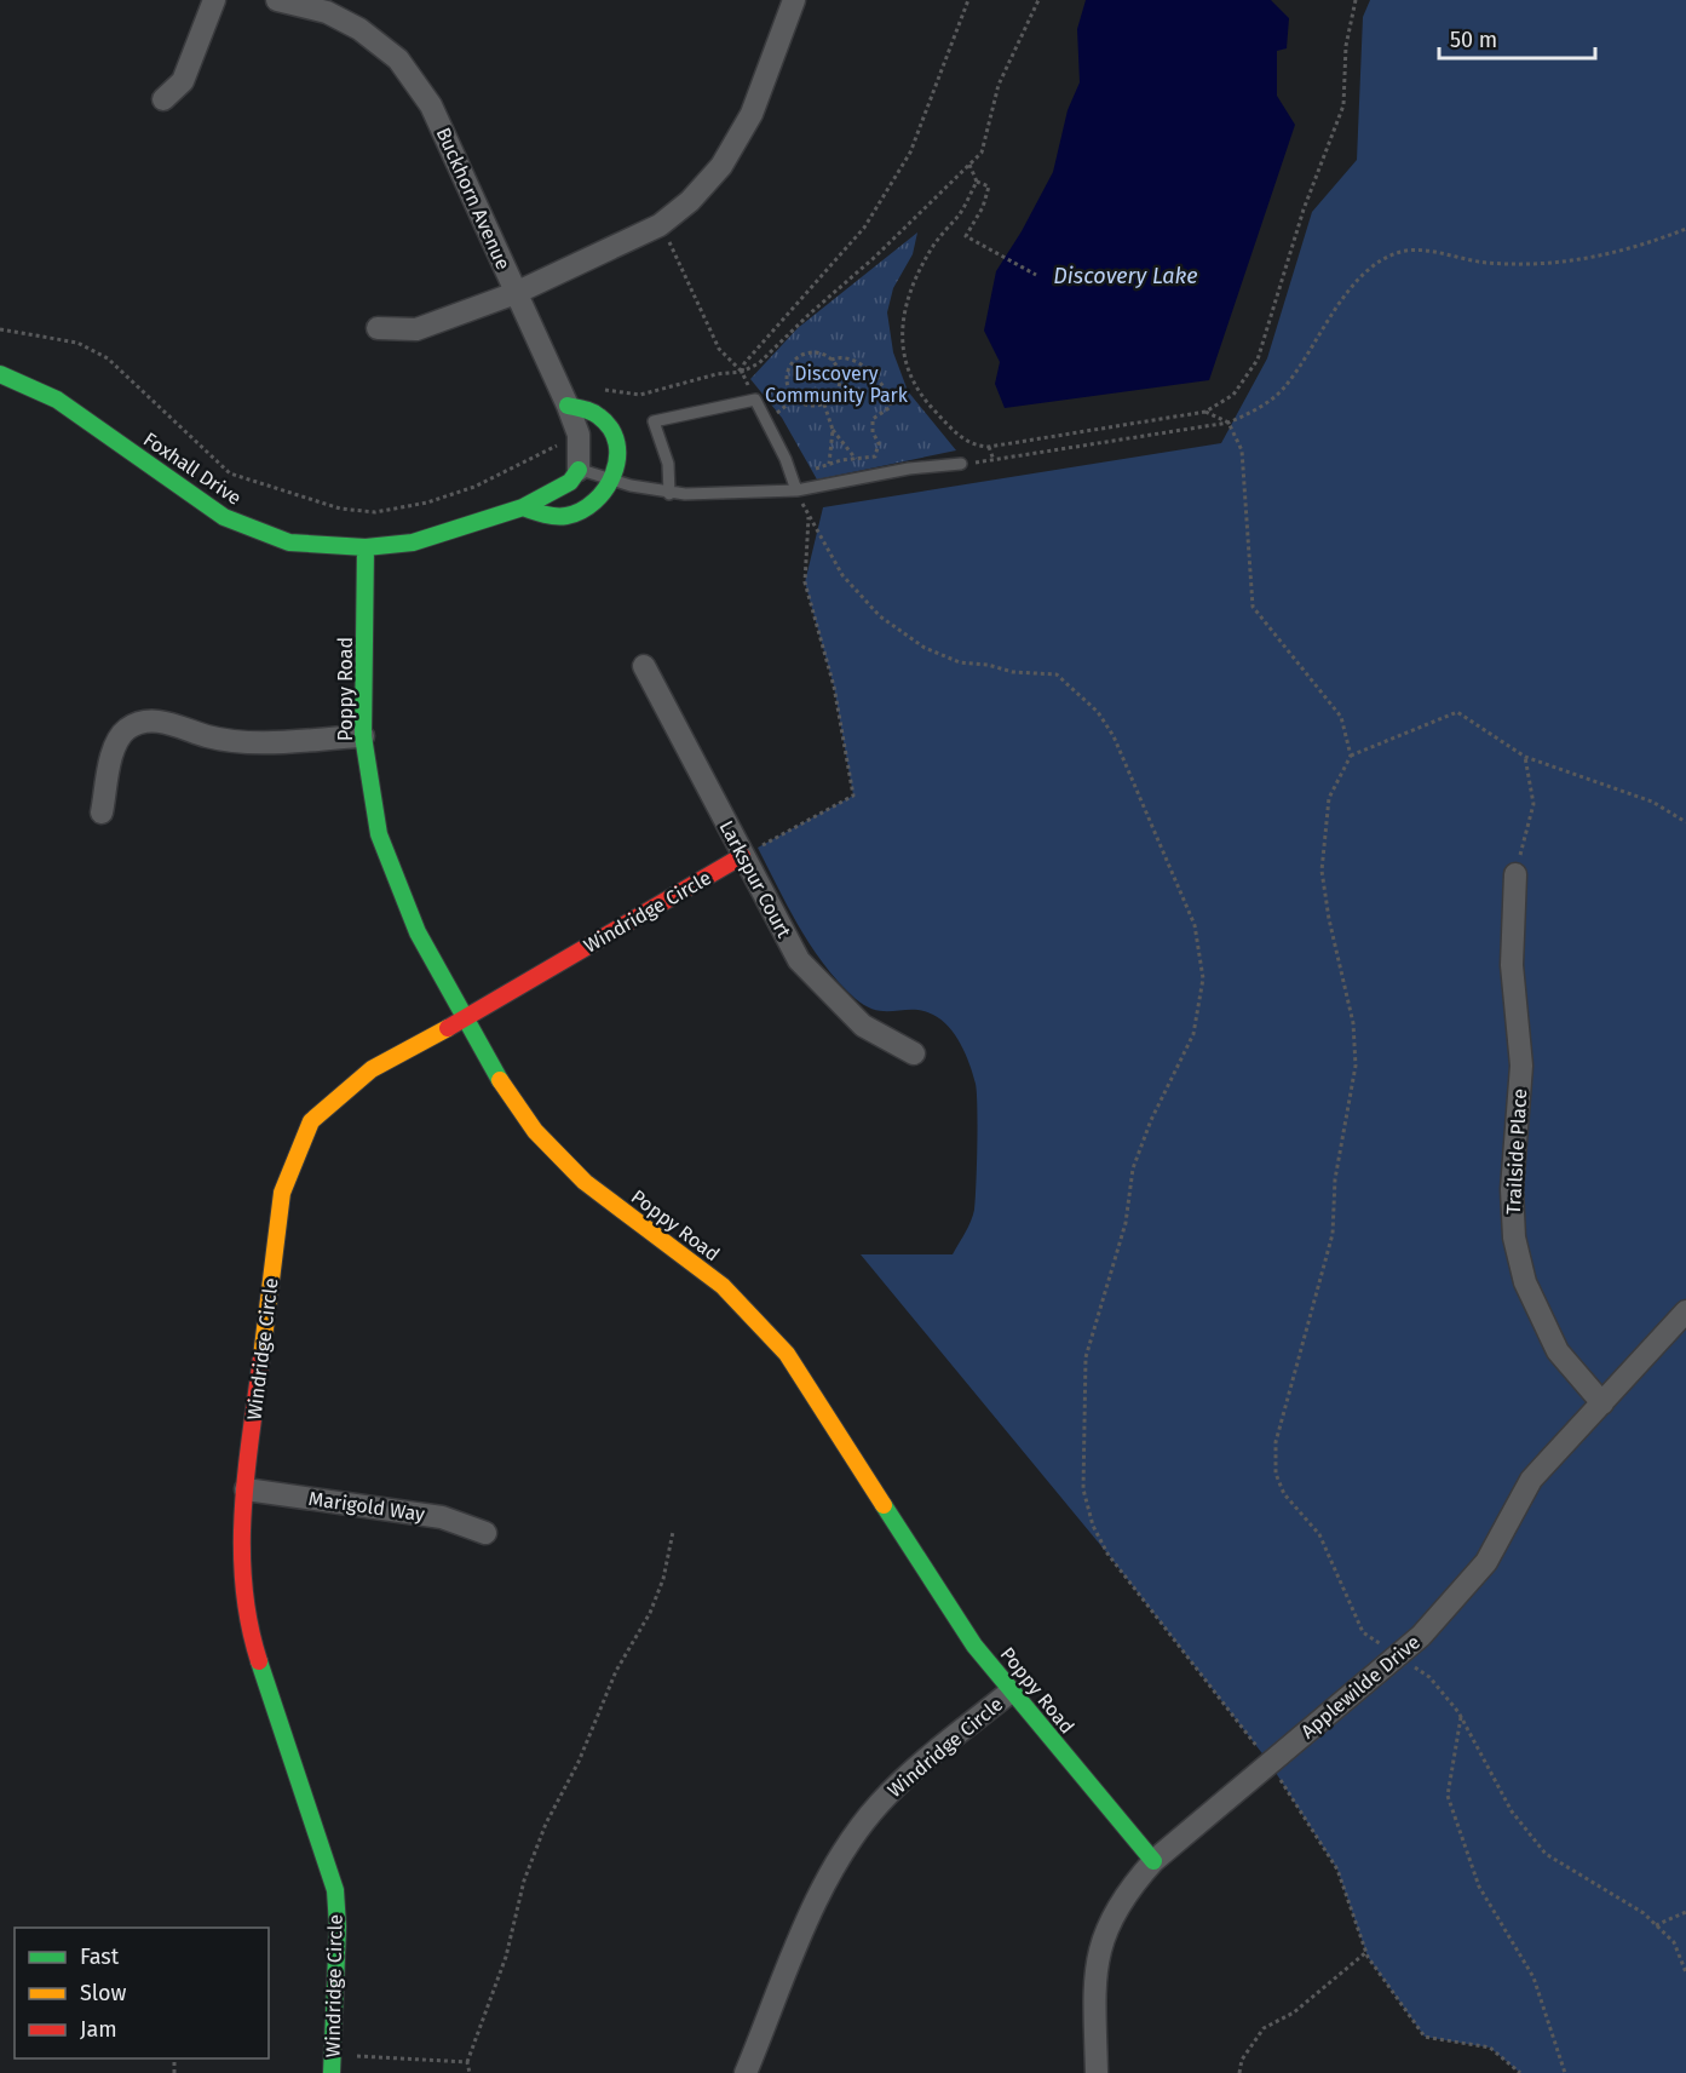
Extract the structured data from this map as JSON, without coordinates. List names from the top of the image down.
{
  "streets": {
    "street": [
      "Buckhorn Avenue",
      "Foxhall Drive",
      "Poppy Road",
      "Larkspur Court",
      "Windridge Circle",
      "Trailside Place",
      "Marigold Way",
      "Applewilde Drive"
    ]
  },
  "crossings": [
    ["Buckhorn Avenue", "Foxhall Drive"],
    ["Foxhall Drive", "Poppy Road"],
    ["Poppy Road", "Windridge Circle"],
    ["Poppy Road", "Applewilde Drive"],
    ["Larkspur Court", "Windridge Circle"],
    ["Windridge Circle", "Marigold Way"],
    ["Trailside Place", "Applewilde Drive"]
  ],
  "water": ["Discovery Lake"],
  "parks": ["Discovery Community Park"],
  "legend": ["Fast", "Slow", "Jam"],
  "scale_bar": "50 m"
}
